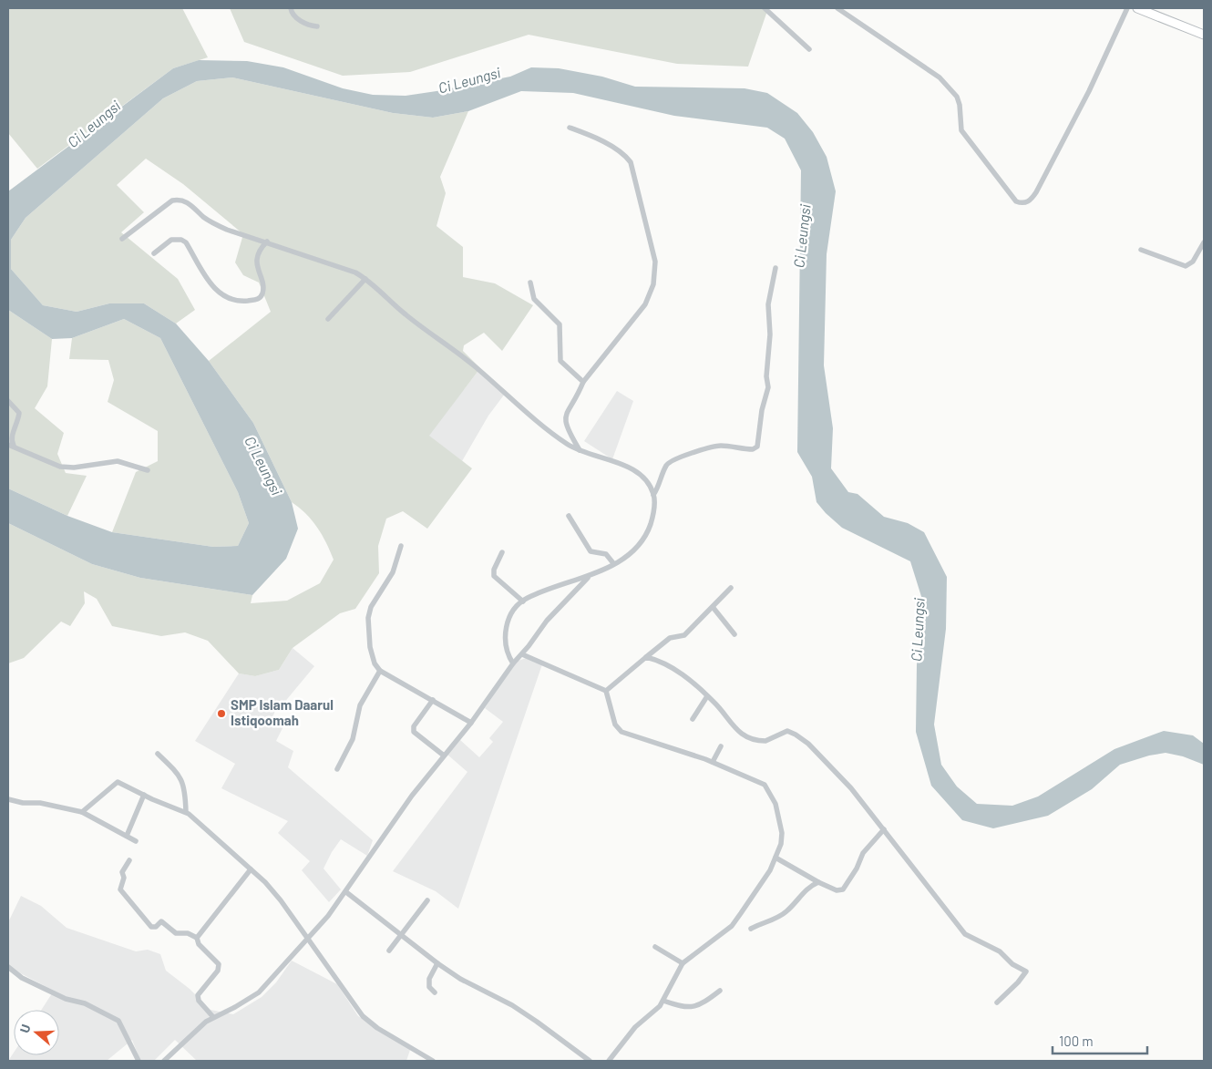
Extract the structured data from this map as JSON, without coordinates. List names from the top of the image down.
{
  "water": ["Ci Leungsi"],
  "places": ["SMP Islam Daarul Istiqoomah"],
  "scale_bar": "100 m",
  "north": "left"
}
